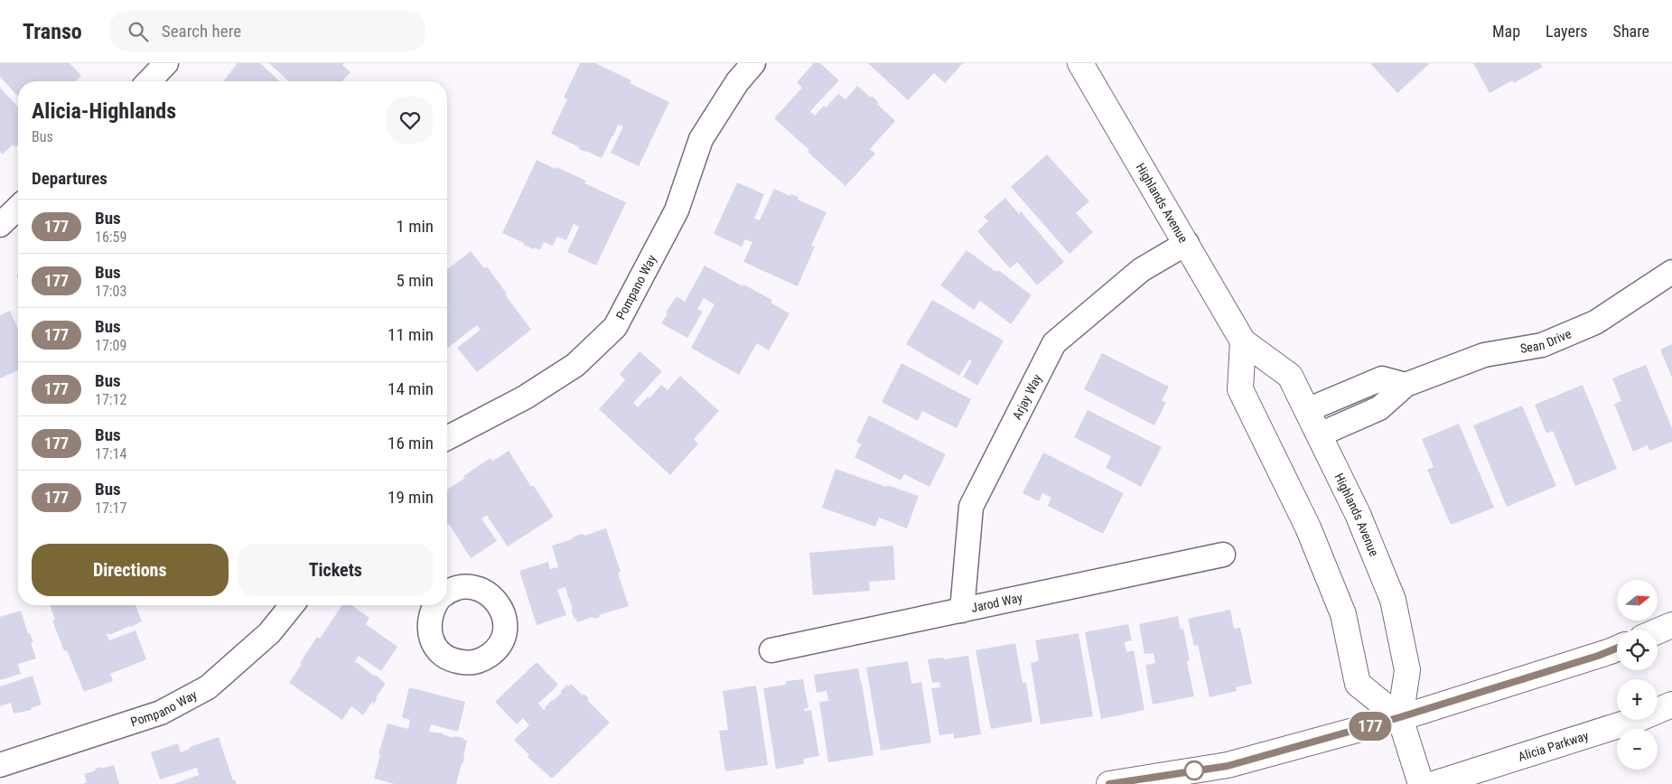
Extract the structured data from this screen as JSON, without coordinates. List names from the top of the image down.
{
  "streets": {
    "main road": ["Highlands Avenue", "Alicia Parkway"],
    "street": [
      "Pompano Way",
      "Sean Drive",
      "Arjay Way",
      "Jarod Way"
    ]
  },
  "crossings": [
    ["Highlands Avenue", "Sean Drive"],
    ["Highlands Avenue", "Arjay Way"],
    ["Arjay Way", "Jarod Way"]
  ],
  "lines": ["bus line 177"],
  "north": "right",
  "page": {
    "header": "Transo",
    "search": "Search here",
    "nav": ["Map", "Layers", "Share"],
    "on_map": "177",
    "heading": [
      ["Alicia-Highlands", "Bus"],
      "Departures"
    ],
    "list": [
      {
        "mark": "177",
        "name": "Bus",
        "note": "16:59",
        "value": "1 min"
      },
      {
        "mark": "177",
        "name": "Bus",
        "note": "17:03",
        "value": "5 min"
      },
      {
        "mark": "177",
        "name": "Bus",
        "note": "17:09",
        "value": "11 min"
      },
      {
        "mark": "177",
        "name": "Bus",
        "note": "17:12",
        "value": "14 min"
      },
      {
        "mark": "177",
        "name": "Bus",
        "note": "17:14",
        "value": "16 min"
      },
      {
        "mark": "177",
        "name": "Bus",
        "note": "17:17",
        "value": "19 min"
      }
    ],
    "buttons": ["Directions", "Tickets"],
    "map_buttons": ["+", "−"]
  }
}
